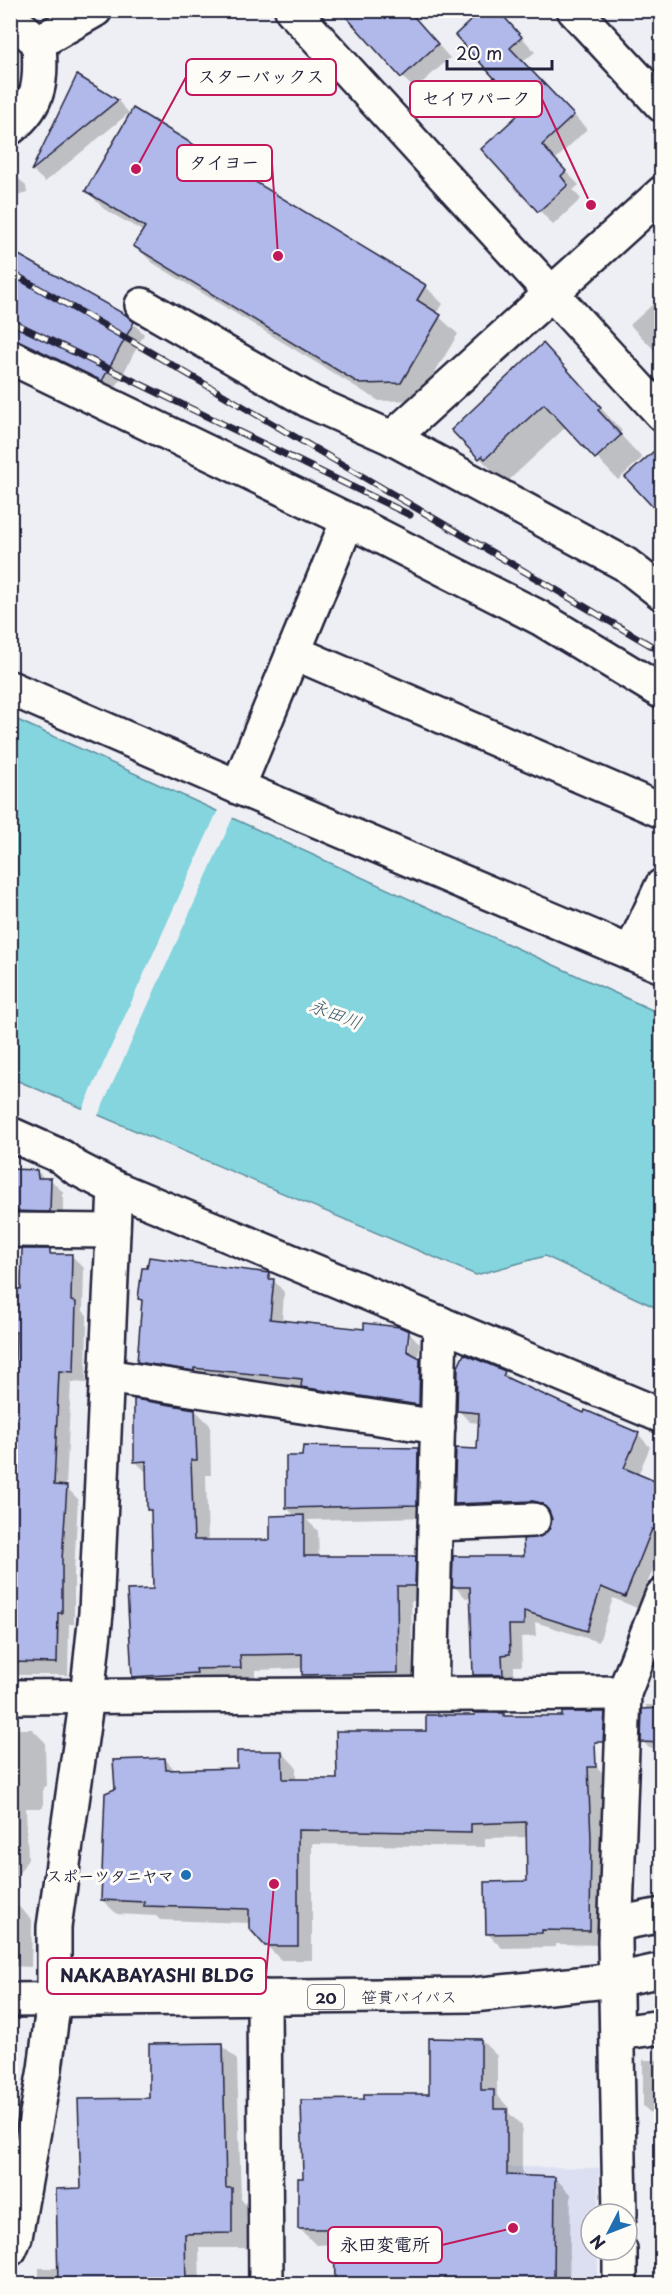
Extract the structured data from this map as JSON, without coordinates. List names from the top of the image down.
{
  "streets": {
    "street": ["笹貫バイパス", "20"]
  },
  "water": ["永田川"],
  "places": [
    "スターバックス",
    "セイワパーク",
    "タイヨー",
    "スポーツタニヤマ",
    "NAKABAYASHI BLDG",
    "永田変電所"
  ],
  "scale_bar": "20 m",
  "north": "bottom left"
}
